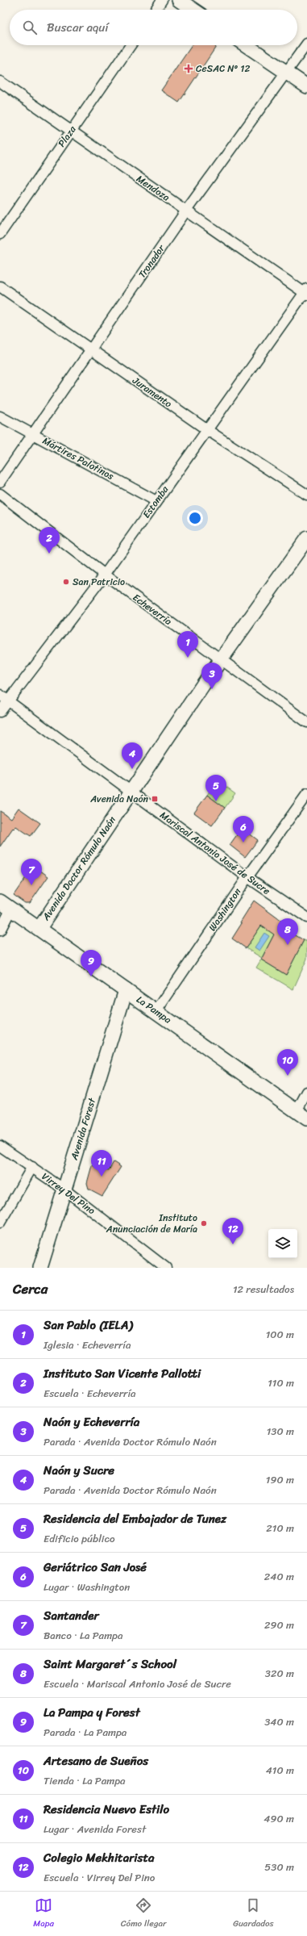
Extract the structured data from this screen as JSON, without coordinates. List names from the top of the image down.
{
  "streets": {
    "street": [
      "Plaza",
      "Mendoza",
      "Tronador",
      "Juramento",
      "Mártires Palotinos",
      "Estomba",
      "Echeverría",
      "Mariscal Antonio José de Sucre",
      "Avenida Doctor Rómulo Naón",
      "Washington",
      "La Pampa",
      "Avenida Forest",
      "Virrey Del Pino"
    ]
  },
  "crossings": [
    ["Plaza", "Mendoza"],
    ["Mendoza", "Tronador"],
    ["Mendoza", "Estomba"],
    ["Tronador", "Juramento"],
    ["Tronador", "Mártires Palotinos"],
    ["Juramento", "Estomba"],
    ["Mártires Palotinos", "Estomba"],
    ["Estomba", "Echeverría"],
    ["Estomba", "Mariscal Antonio José de Sucre"],
    ["Echeverría", "Avenida Doctor Rómulo Naón"],
    ["Mariscal Antonio José de Sucre", "Avenida Doctor Rómulo Naón"],
    ["Mariscal Antonio José de Sucre", "Washington"],
    ["Avenida Doctor Rómulo Naón", "La Pampa"],
    ["Washington", "La Pampa"],
    ["La Pampa", "Avenida Forest"],
    ["Avenida Forest", "Virrey Del Pino"]
  ],
  "places": {
    "health": ["CeSAC Nº 12"],
    "other": ["San Patricio", "Instituto Anunciación de María"],
    "transit": ["Avenida Naón"]
  },
  "page": {
    "search": "Buscar aquí",
    "pins": [
      "2",
      "1",
      "3",
      "4",
      "5",
      "6",
      "7",
      "8",
      "9",
      "10",
      "11",
      "12"
    ],
    "heading": ["Cerca", "12 resultados"],
    "list": [
      {
        "mark": "1",
        "name": "San Pablo (IELA)",
        "note": "Iglesia · Echeverría",
        "value": "100 m"
      },
      {
        "mark": "2",
        "name": "Instituto San Vicente Pallotti",
        "note": "Escuela · Echeverría",
        "value": "110 m"
      },
      {
        "mark": "3",
        "name": "Naón y Echeverría",
        "note": "Parada · Avenida Doctor Rómulo Naón",
        "value": "130 m"
      },
      {
        "mark": "4",
        "name": "Naón y Sucre",
        "note": "Parada · Avenida Doctor Rómulo Naón",
        "value": "190 m"
      },
      {
        "mark": "5",
        "name": "Residencia del Embajador de Tunez",
        "note": "Edificio público",
        "value": "210 m"
      },
      {
        "mark": "6",
        "name": "Geriátrico San José",
        "note": "Lugar · Washington",
        "value": "240 m"
      },
      {
        "mark": "7",
        "name": "Santander",
        "note": "Banco · La Pampa",
        "value": "290 m"
      },
      {
        "mark": "8",
        "name": "Saint Margaret´s School",
        "note": "Escuela · Mariscal Antonio José de Sucre",
        "value": "320 m"
      },
      {
        "mark": "9",
        "name": "La Pampa y Forest",
        "note": "Parada · La Pampa",
        "value": "340 m"
      },
      {
        "mark": "10",
        "name": "Artesano de Sueños",
        "note": "Tienda · La Pampa",
        "value": "410 m"
      },
      {
        "mark": "11",
        "name": "Residencia Nuevo Estilo",
        "note": "Lugar · Avenida Forest",
        "value": "490 m"
      },
      {
        "mark": "12",
        "name": "Colegio Mekhitarista",
        "note": "Escuela · Virrey Del Pino",
        "value": "530 m"
      }
    ],
    "nav": ["Mapa", "Cómo llegar", "Guardados"]
  }
}
